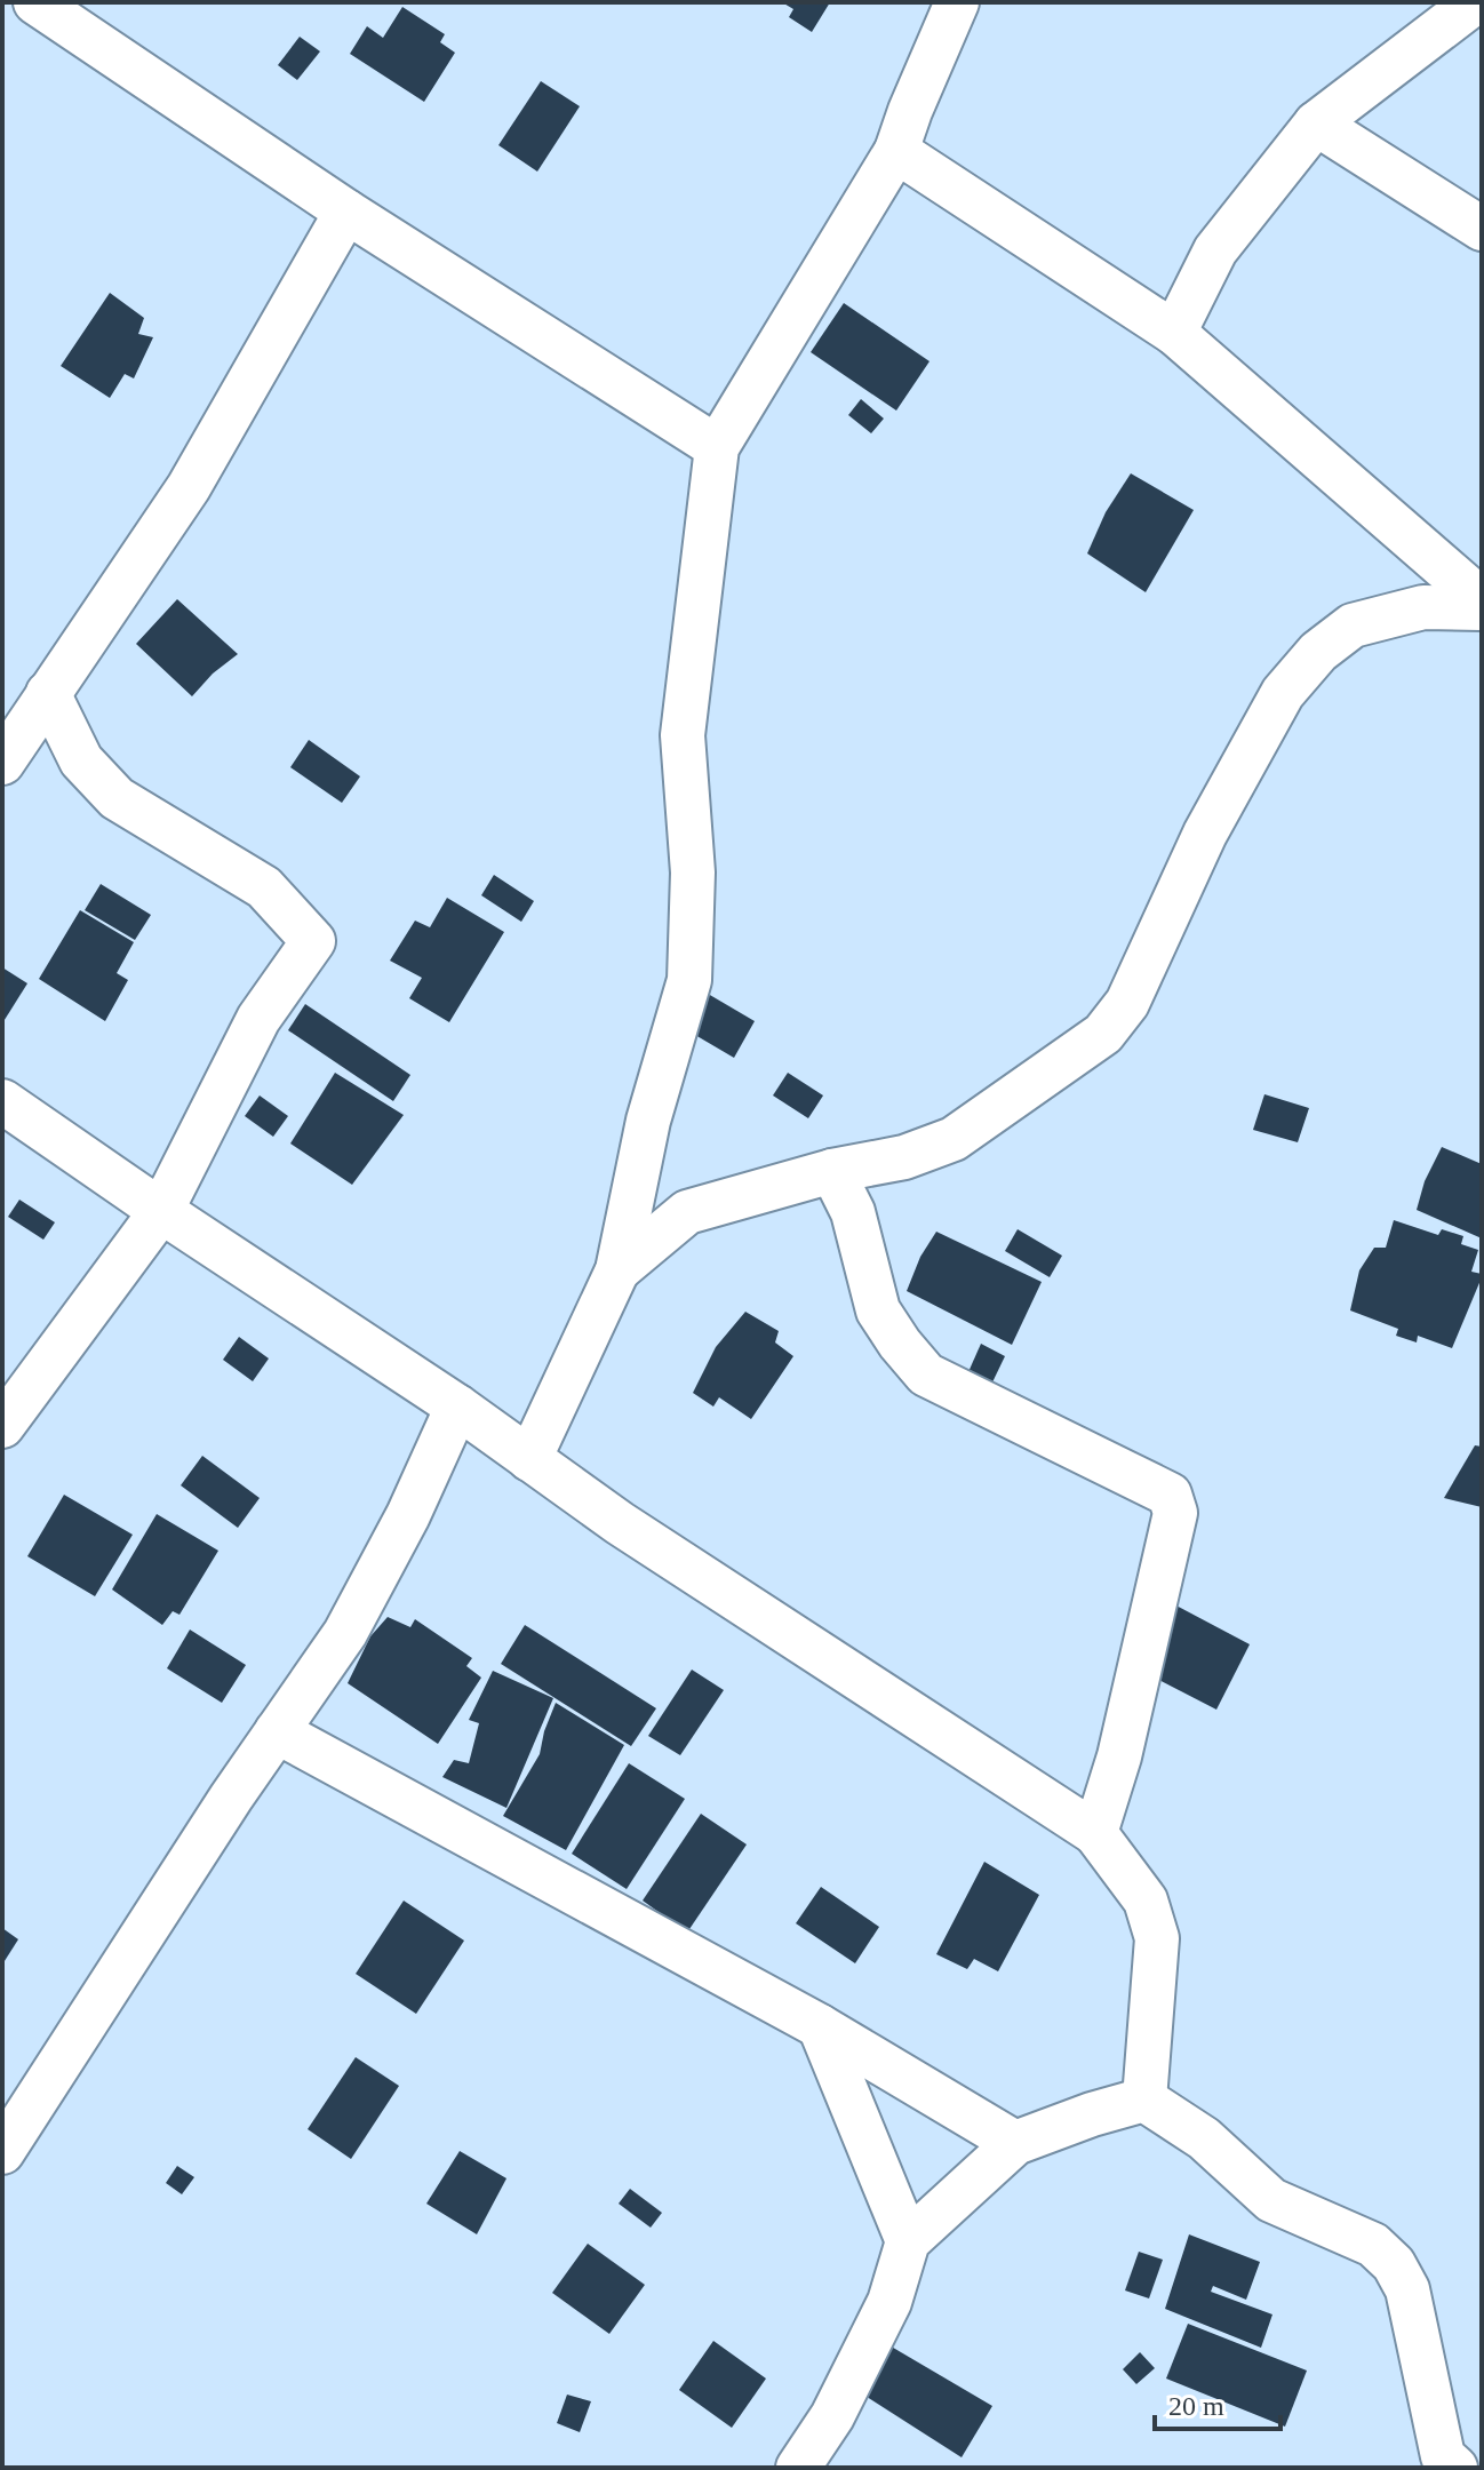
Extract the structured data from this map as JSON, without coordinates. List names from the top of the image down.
{
  "scale_bar": "20 m"
}
